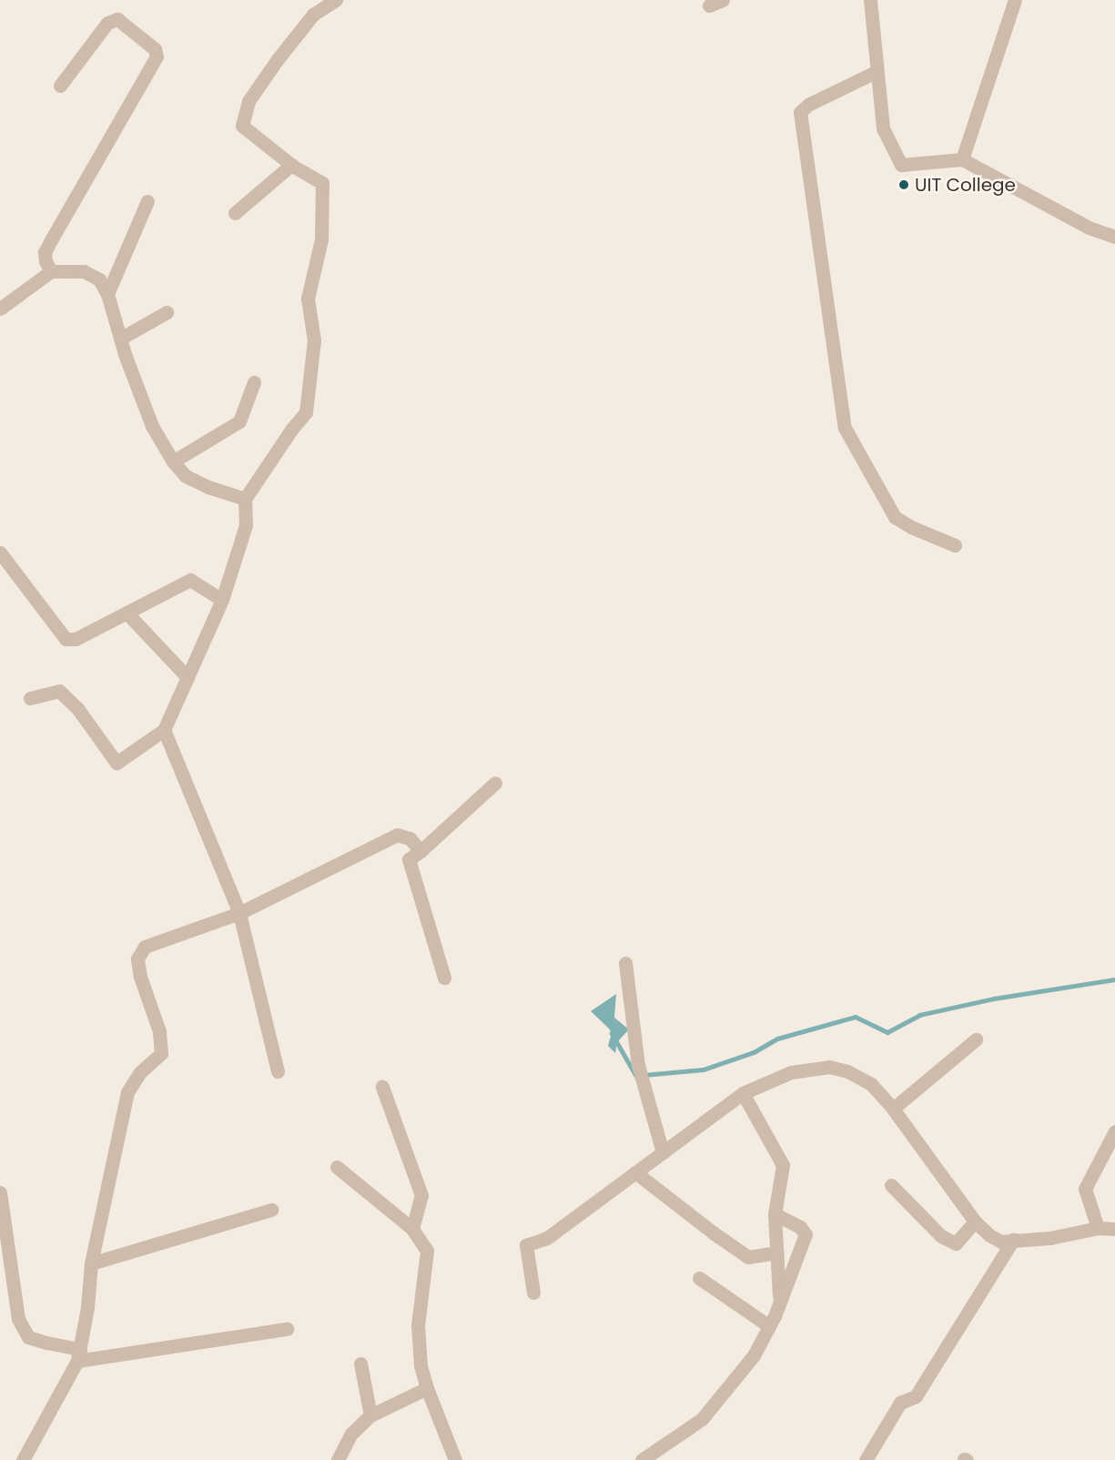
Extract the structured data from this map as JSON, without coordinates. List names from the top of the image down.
{
  "places": ["UIT College"]
}
